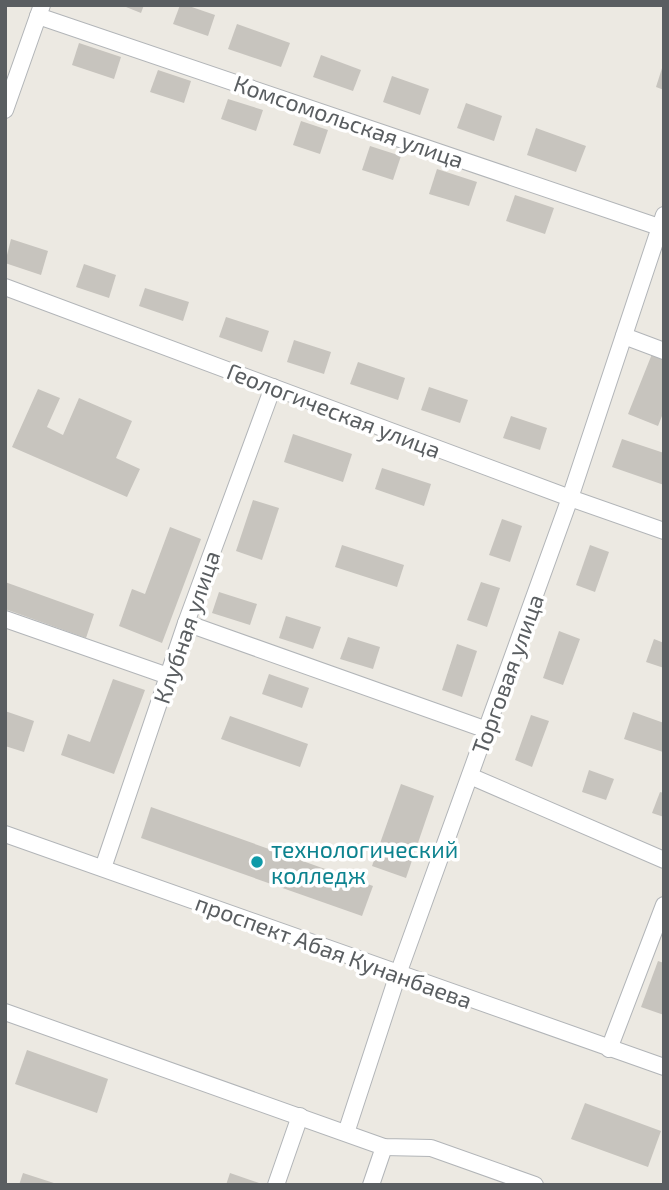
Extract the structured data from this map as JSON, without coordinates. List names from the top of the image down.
{
  "streets": {
    "street": [
      "Комсомольская улица",
      "Геологическая улица",
      "Клубная улица",
      "Торговая улица",
      "проспект Абая Кунанбаева"
    ]
  },
  "crossings": [
    ["Комсомольская улица", "Торговая улица"],
    ["Геологическая улица", "Клубная улица"],
    ["Геологическая улица", "Торговая улица"],
    ["Клубная улица", "проспект Абая Кунанбаева"],
    ["Торговая улица", "проспект Абая Кунанбаева"]
  ],
  "places": ["технологический колледж"]
}
